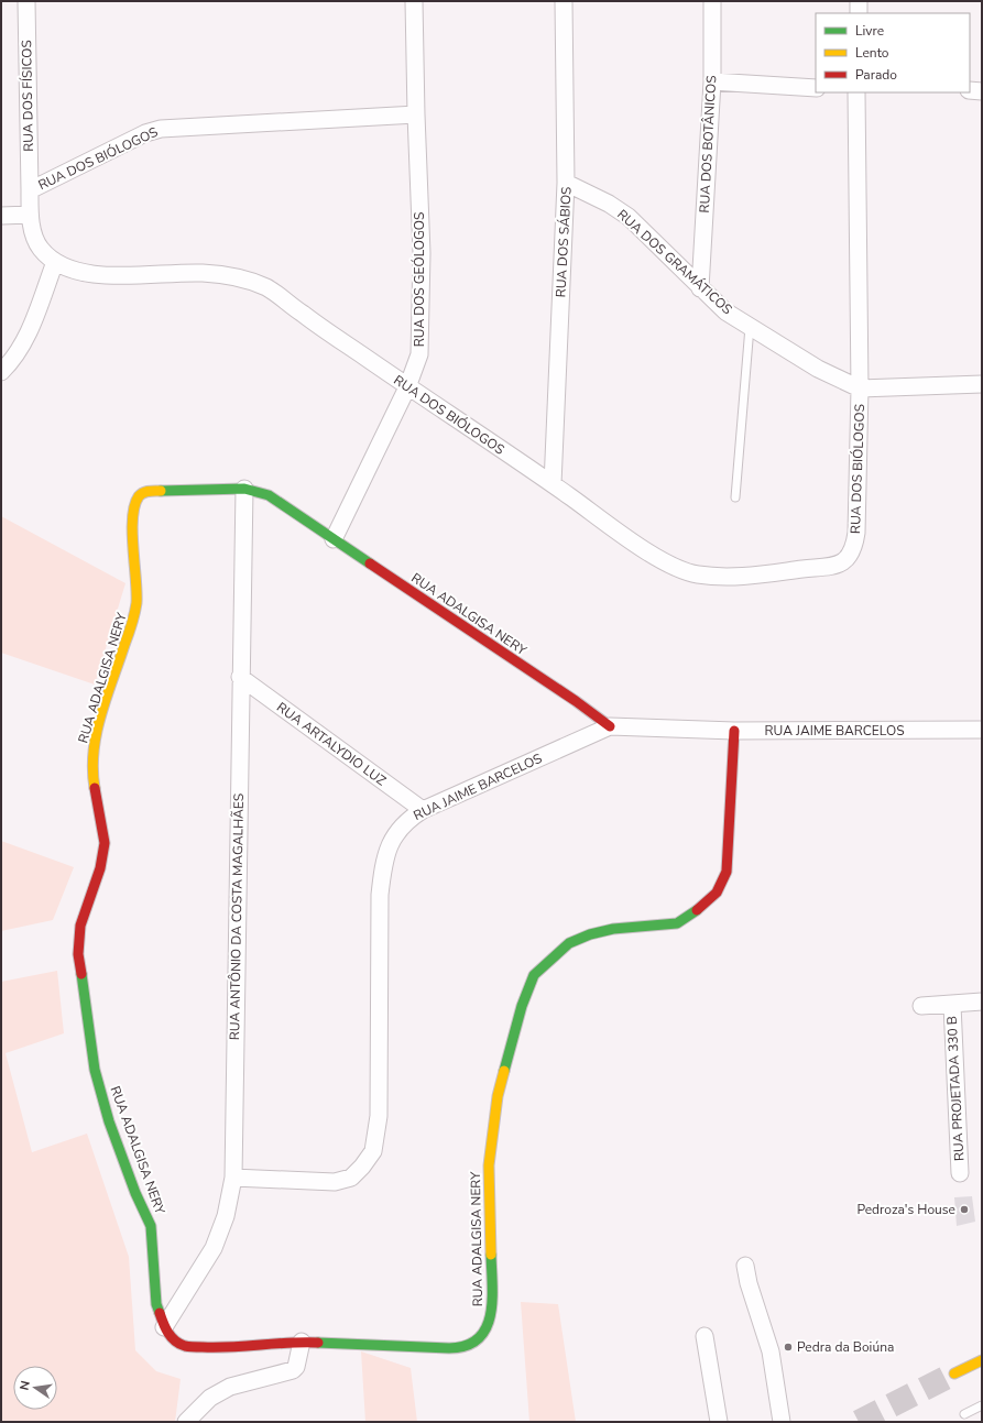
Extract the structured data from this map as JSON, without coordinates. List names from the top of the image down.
{
  "streets": {
    "main road": ["RUA ADALGISA NERY"],
    "street": [
      "RUA DOS FÍSICOS",
      "RUA DOS BOTÂNICOS",
      "RUA DOS BIÓLOGOS",
      "RUA DOS SÁBIOS",
      "RUA DOS GRAMÁTICOS",
      "RUA DOS GEÓLOGOS",
      "RUA JAIME BARCELOS",
      "RUA ARTALYDIO LUZ",
      "RUA ANTÔNIO DA COSTA MAGALHÃES",
      "RUA PROJETADA 330 B"
    ]
  },
  "crossings": [
    ["RUA DOS FÍSICOS", "RUA DOS BIÓLOGOS"],
    ["RUA DOS BOTÂNICOS", "RUA DOS GRAMÁTICOS"],
    ["RUA DOS BIÓLOGOS", "RUA DOS SÁBIOS"],
    ["RUA DOS BIÓLOGOS", "RUA DOS GRAMÁTICOS"],
    ["RUA DOS BIÓLOGOS", "RUA DOS GEÓLOGOS"],
    ["RUA DOS SÁBIOS", "RUA DOS GRAMÁTICOS"],
    ["RUA DOS GEÓLOGOS", "RUA ADALGISA NERY"],
    ["RUA ADALGISA NERY", "RUA JAIME BARCELOS"],
    ["RUA ADALGISA NERY", "RUA ANTÔNIO DA COSTA MAGALHÃES"],
    ["RUA JAIME BARCELOS", "RUA ARTALYDIO LUZ"],
    ["RUA JAIME BARCELOS", "RUA ANTÔNIO DA COSTA MAGALHÃES"],
    ["RUA ARTALYDIO LUZ", "RUA ANTÔNIO DA COSTA MAGALHÃES"]
  ],
  "places": ["Pedroza's House", "Pedra da Boiúna"],
  "legend": ["Livre", "Lento", "Parado"],
  "north": "left"
}
